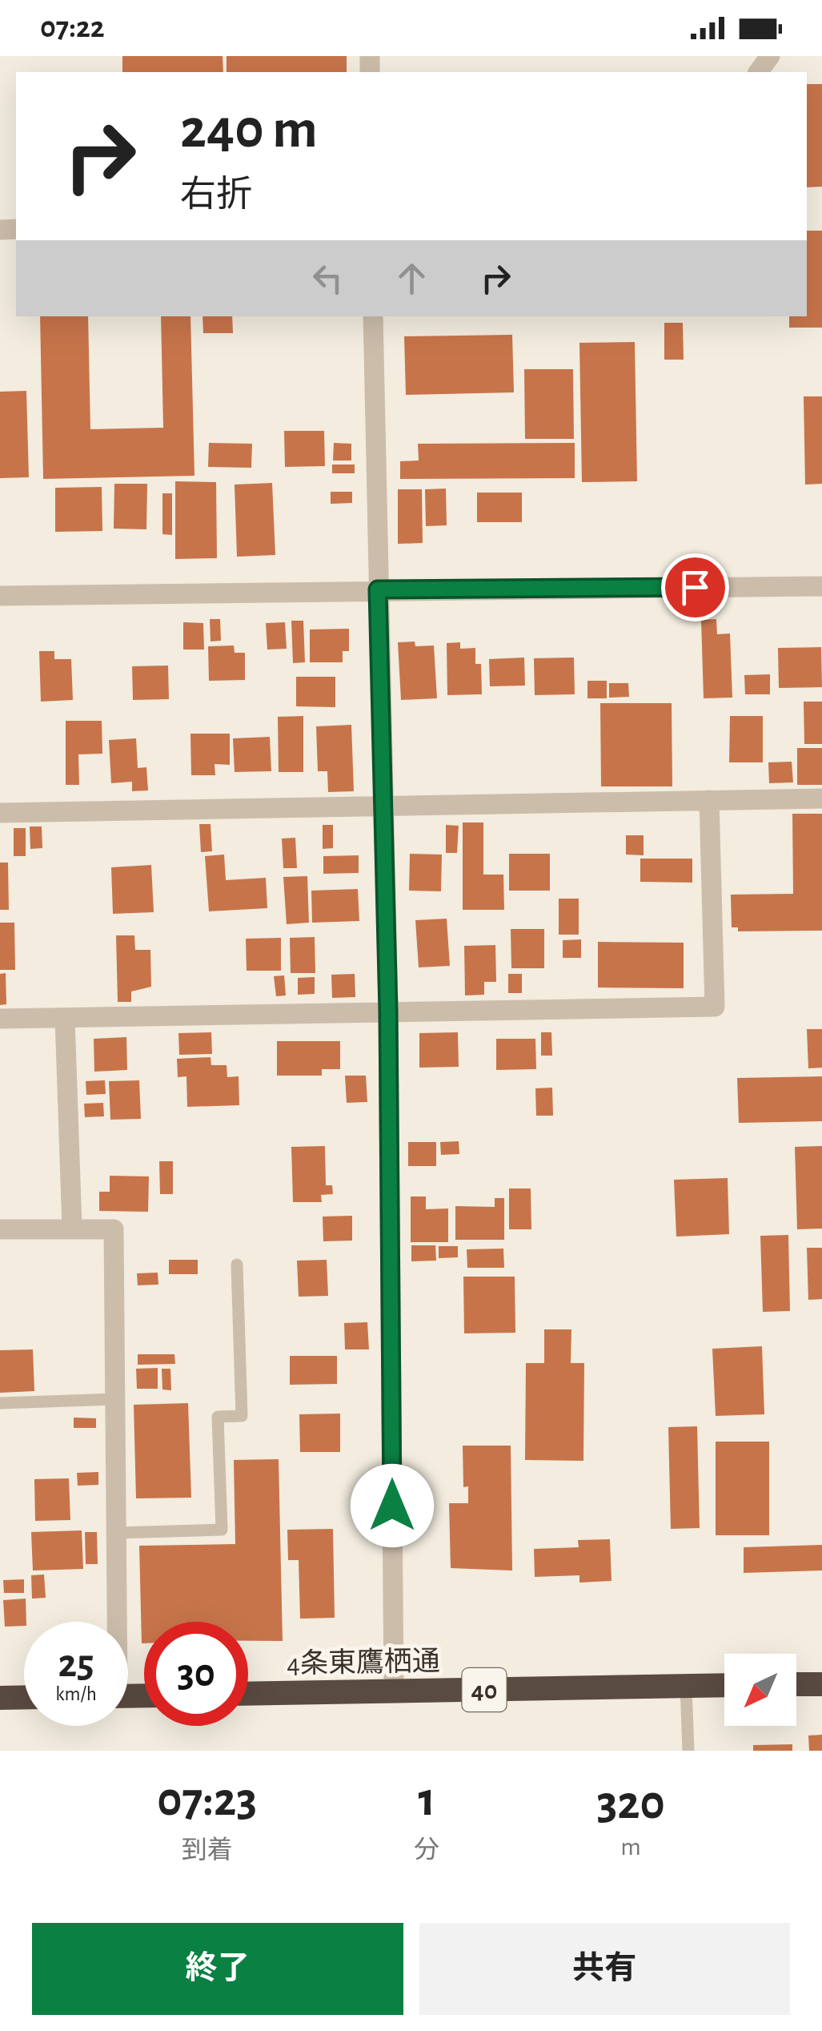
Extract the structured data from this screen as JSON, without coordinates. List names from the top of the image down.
{
  "streets": {
    "highway": ["4条東鷹栖通", "40"]
  },
  "north": "bottom left",
  "page": {
    "status": "07:22",
    "turn": ["240 m", "右折"],
    "speed": "25 km/h",
    "limit": "30",
    "eta": [
      "07:23",
      "到着",
      "1",
      "分",
      "320",
      "m"
    ],
    "buttons": ["終了", "共有"]
  }
}
